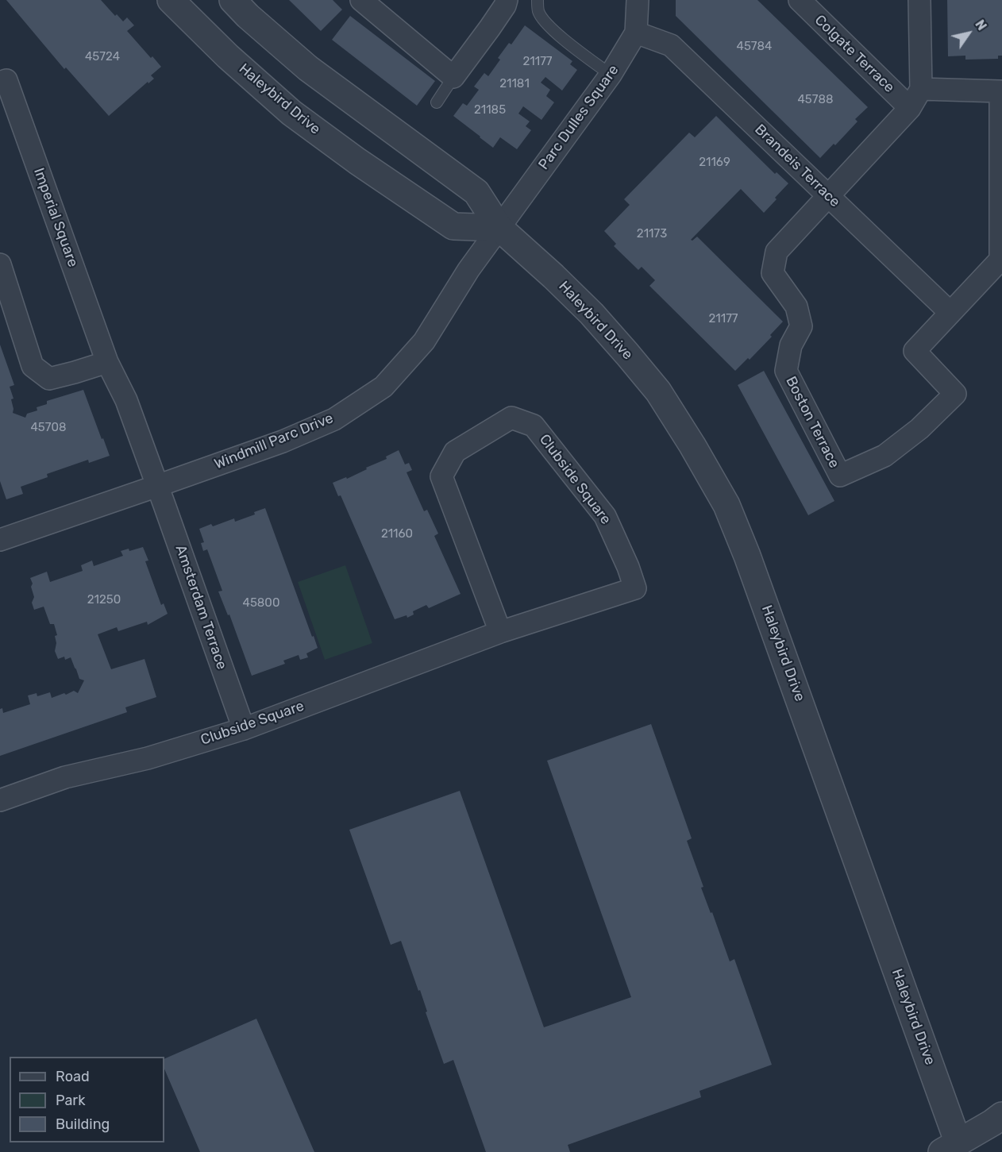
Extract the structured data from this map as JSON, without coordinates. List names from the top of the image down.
{
  "streets": {
    "street": [
      "Colgate Terrace",
      "Haleybird Drive",
      "Parc Dulles Square",
      "Brandeis Terrace",
      "Imperial Square",
      "Boston Terrace",
      "Windmill Parc Drive",
      "Clubside Square",
      "Amsterdam Terrace"
    ]
  },
  "crossings": [
    ["Colgate Terrace", "Boston Terrace"],
    ["Haleybird Drive", "Parc Dulles Square"],
    ["Haleybird Drive", "Windmill Parc Drive"],
    ["Parc Dulles Square", "Brandeis Terrace"],
    ["Parc Dulles Square", "Windmill Parc Drive"],
    ["Brandeis Terrace", "Boston Terrace"],
    ["Imperial Square", "Windmill Parc Drive"],
    ["Imperial Square", "Amsterdam Terrace"],
    ["Windmill Parc Drive", "Amsterdam Terrace"],
    ["Clubside Square", "Amsterdam Terrace"]
  ],
  "house_numbers": [
    "45784",
    "45724",
    "21177",
    "21181",
    "45788",
    "21185",
    "21169",
    "21173",
    "21177",
    "45708",
    "21160",
    "21250",
    "45800"
  ],
  "legend": ["Road", "Park", "Building"],
  "north": "top right"
}
